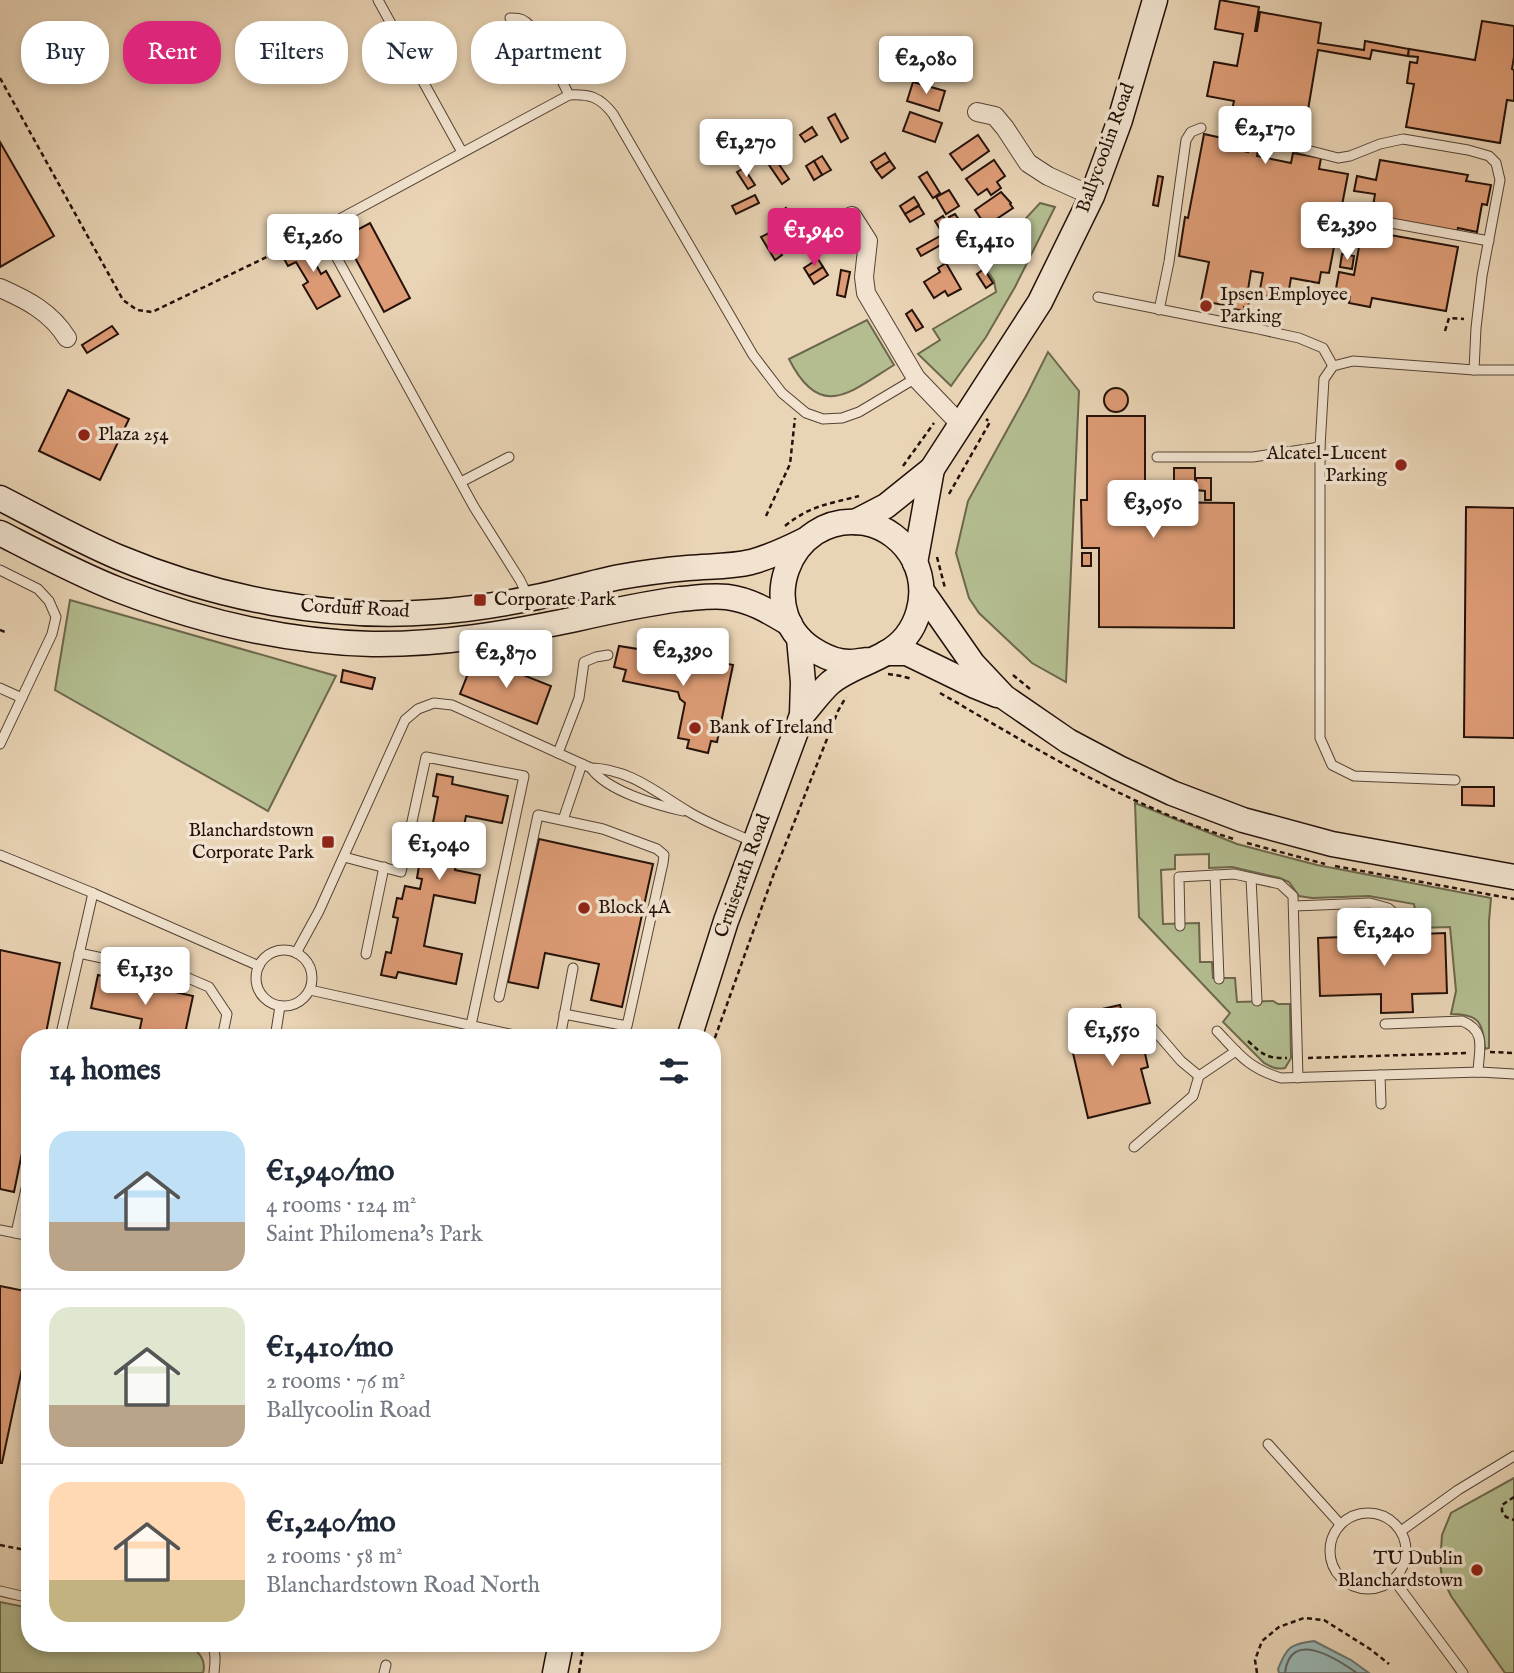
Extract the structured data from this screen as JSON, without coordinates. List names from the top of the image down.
{
  "streets": {
    "main road": ["Ballycoolin Road", "Corduff Road", "Cruiserath Road"]
  },
  "crossings": [
    ["Ballycoolin Road", "Corduff Road"],
    ["Ballycoolin Road", "Cruiserath Road"],
    ["Corduff Road", "Cruiserath Road"]
  ],
  "places": {
    "other": [
      "Ipsen Employee Parking",
      "Plaza 254",
      "Alcatel-Lucent Parking",
      "Bank of Ireland",
      "Block 4A",
      "TU Dublin Blanchardstown"
    ],
    "transit": ["Corporate Park", "Blanchardstown Corporate Park"]
  },
  "page": {
    "chip": [
      "Buy",
      "Rent",
      "Filters",
      "New",
      "Apartment"
    ],
    "price": [
      "€2,080",
      "€2,170",
      "€1,270",
      "€2,390",
      "€1,940",
      "€1,260",
      "€1,410",
      "€3,050",
      "€2,390",
      "€2,870",
      "€1,040",
      "€1,240",
      "€1,130",
      "€1,550"
    ],
    "heading": "14 homes",
    "list": [
      {
        "name": "€1,940/mo",
        "note": "4 rooms · 124 m² · Saint Philomena's Park"
      },
      {
        "name": "€1,410/mo",
        "note": "2 rooms · 76 m² · Ballycoolin Road"
      },
      {
        "name": "€1,240/mo",
        "note": "2 rooms · 58 m² · Blanchardstown Road North"
      }
    ]
  }
}
